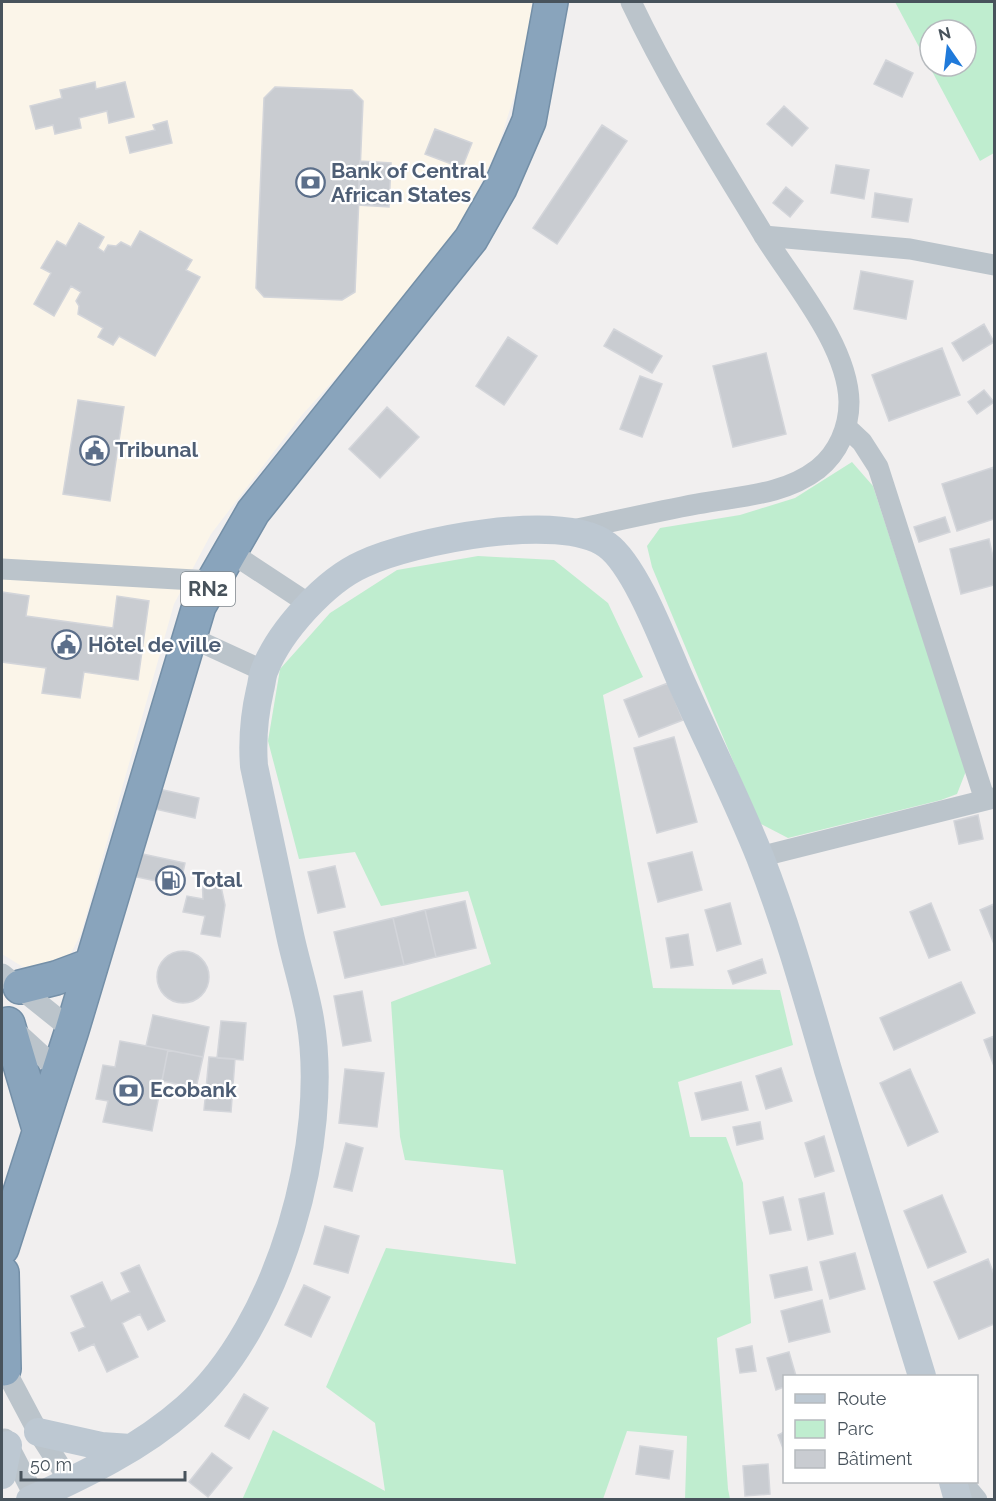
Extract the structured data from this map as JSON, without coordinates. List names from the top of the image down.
{
  "streets": {
    "highway": ["RN2"]
  },
  "places": {
    "bank": ["Bank of Central African States", "Ecobank"],
    "public building": ["Tribunal", "Hôtel de ville"],
    "fuel station": ["Total"]
  },
  "legend": ["Route", "Parc", "Bâtiment"],
  "scale_bar": "50 m",
  "north": "top"
}
